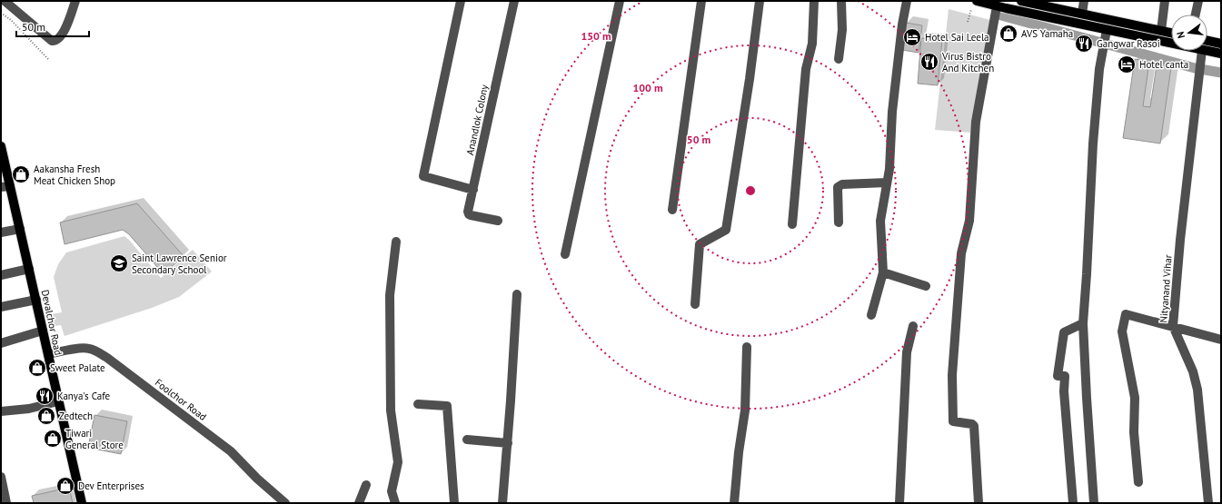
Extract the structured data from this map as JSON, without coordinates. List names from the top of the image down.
{
  "streets": {
    "main road": ["Devalchor Road"],
    "street": ["Anandlok Colony", "Nityanand Vihar", "Foolchor Road"]
  },
  "crossings": [
    ["Devalchor Road", "Foolchor Road"]
  ],
  "places": {
    "shop": [
      "AVS Yamaha",
      "Aakansha Fresh Meat Chicken Shop",
      "Sweet Palate",
      "Zedtech",
      "Tiwari General Store",
      "Dev Enterprises"
    ],
    "hotel": ["Hotel Sai Leela", "Hotel canta"],
    "restaurant": ["Gangwar Rasoi", "Virus Bistro And Kitchen", "Kanya's Cafe"],
    "school or university": ["Saint Lawrence Senior Secondary School"]
  },
  "scale_bar": "50 m",
  "north": "left",
  "rings": ["150 m", "100 m", "50 m"]
}
